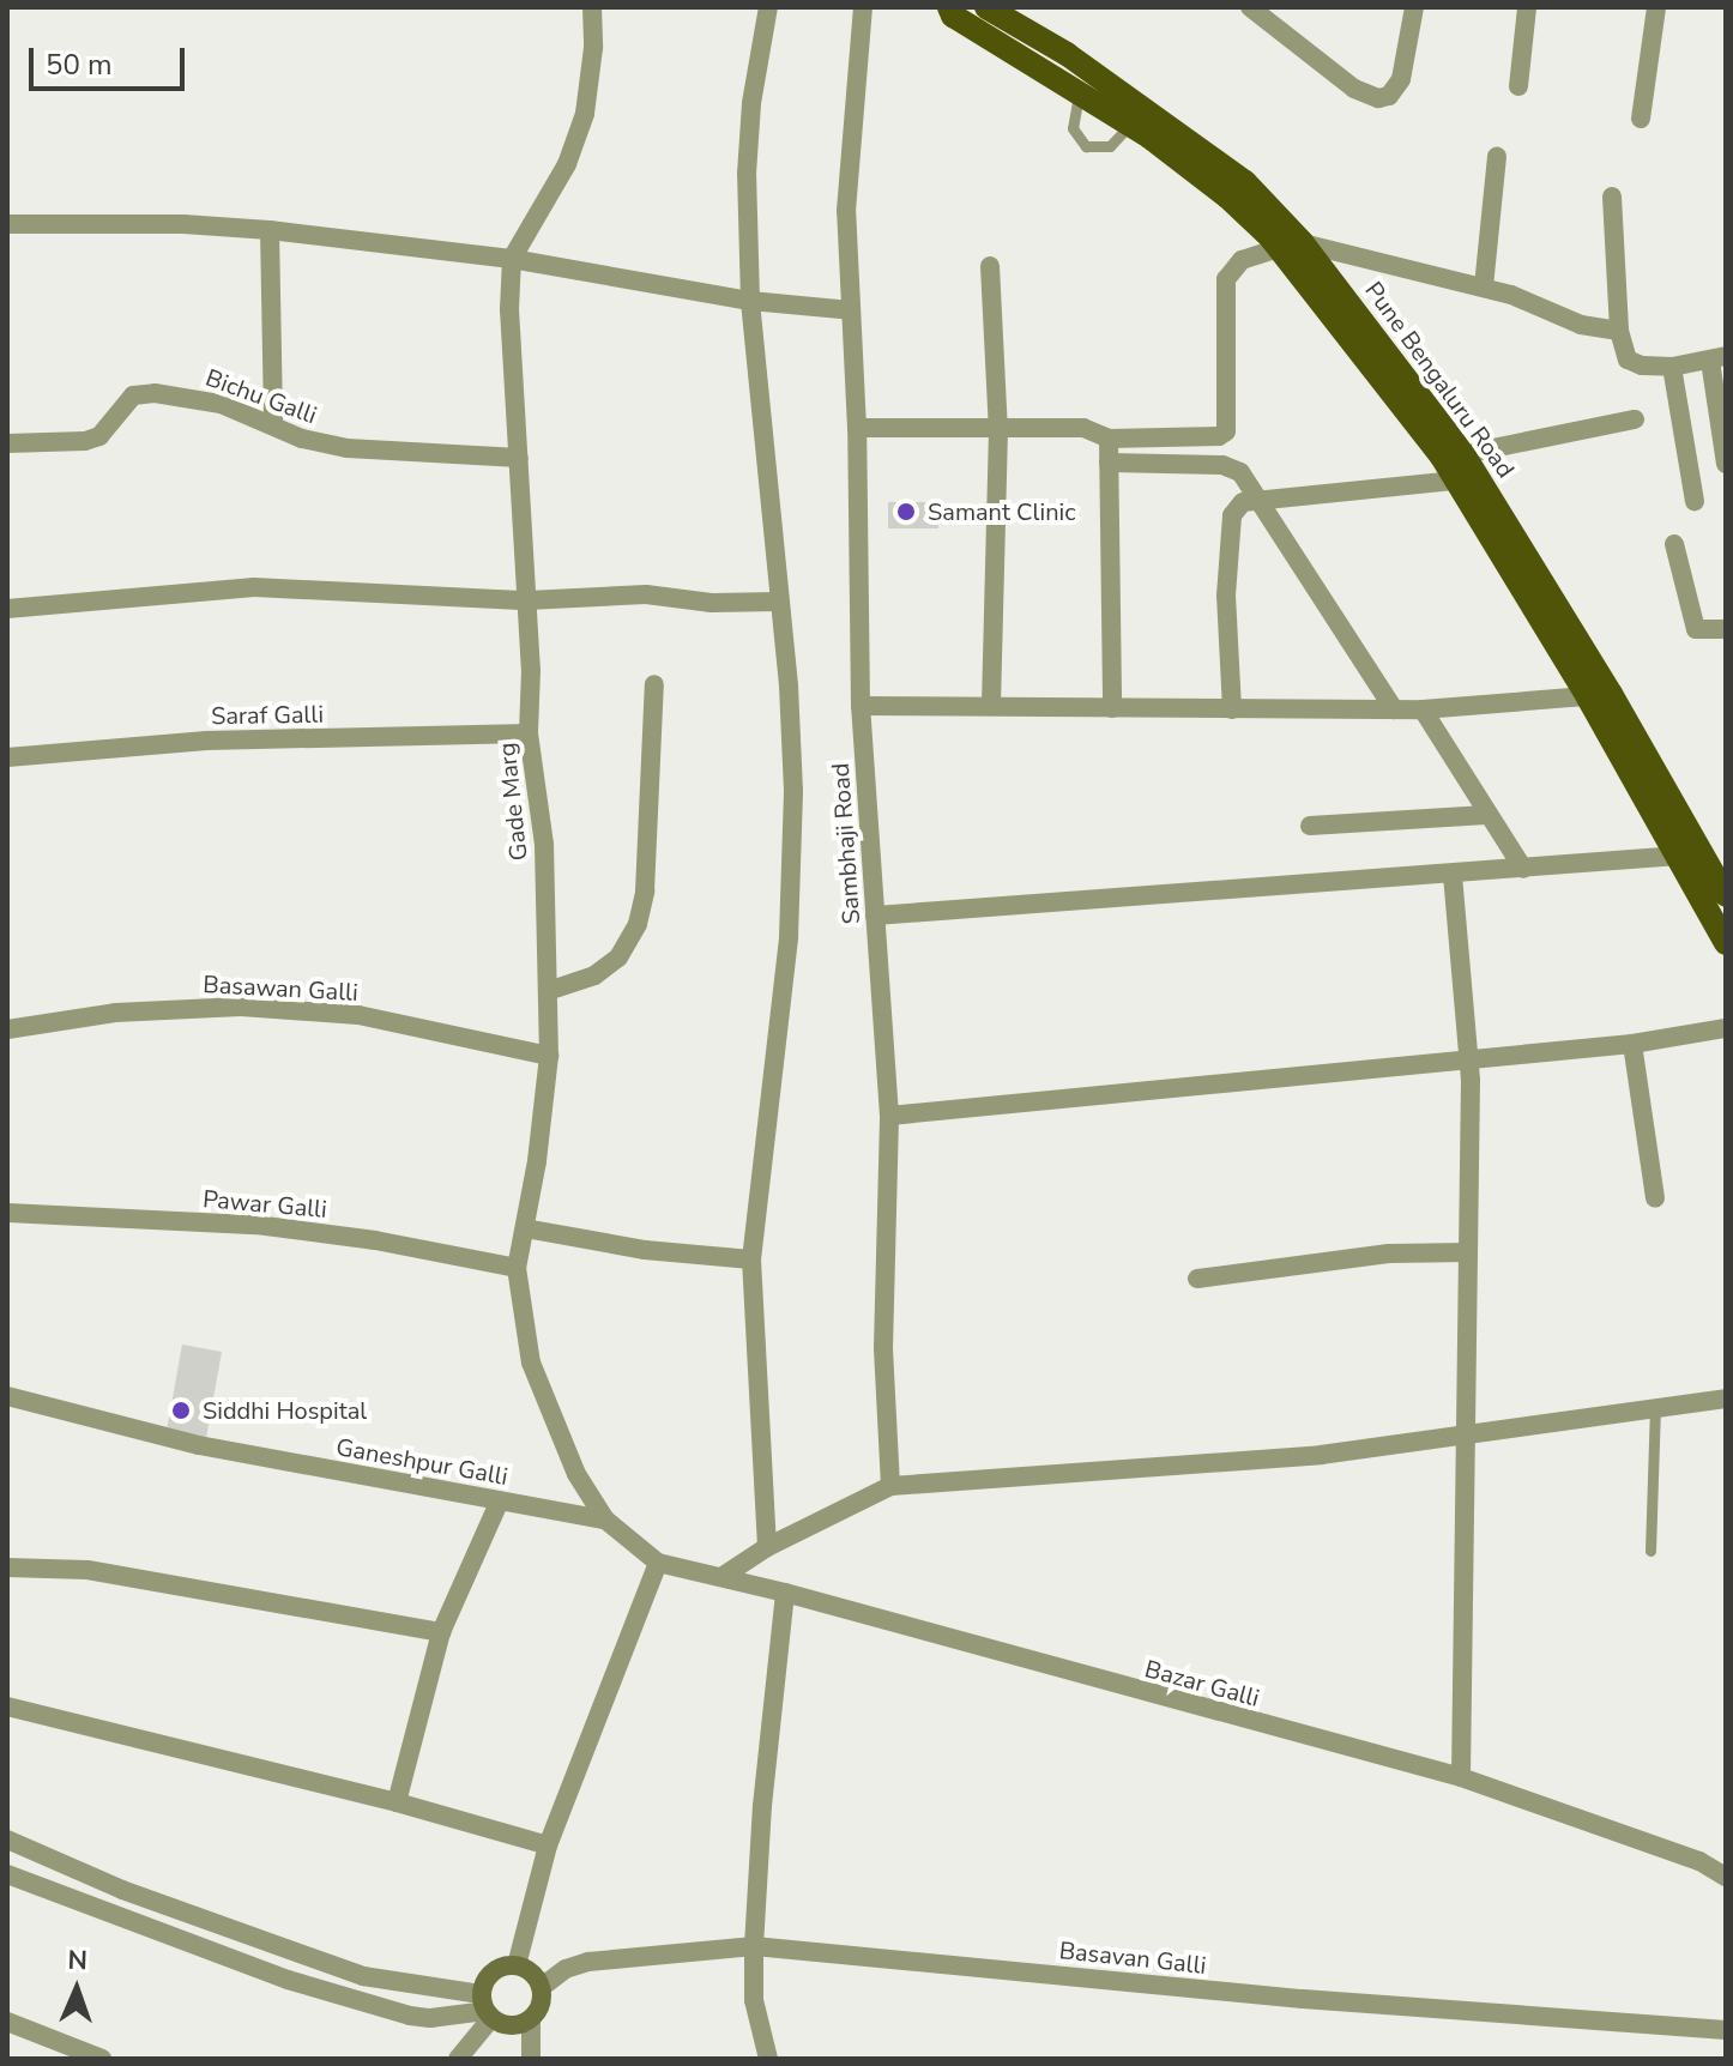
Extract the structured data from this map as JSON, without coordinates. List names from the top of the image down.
{
  "streets": {
    "main road": ["Pune Bengaluru Road"],
    "street": [
      "Bichu Galli",
      "Saraf Galli",
      "Gade Marg",
      "Sambhaji Road",
      "Basawan Galli",
      "Pawar Galli",
      "Ganeshpur Galli",
      "Bazar Galli",
      "Basavan Galli"
    ]
  },
  "crossings": [
    ["Bichu Galli", "Gade Marg"],
    ["Saraf Galli", "Gade Marg"],
    ["Gade Marg", "Basawan Galli"],
    ["Gade Marg", "Pawar Galli"],
    ["Gade Marg", "Ganeshpur Galli"],
    ["Gade Marg", "Bazar Galli"]
  ],
  "places": ["Samant Clinic", "Siddhi Hospital"],
  "scale_bar": "50 m",
  "north": "top"
}
